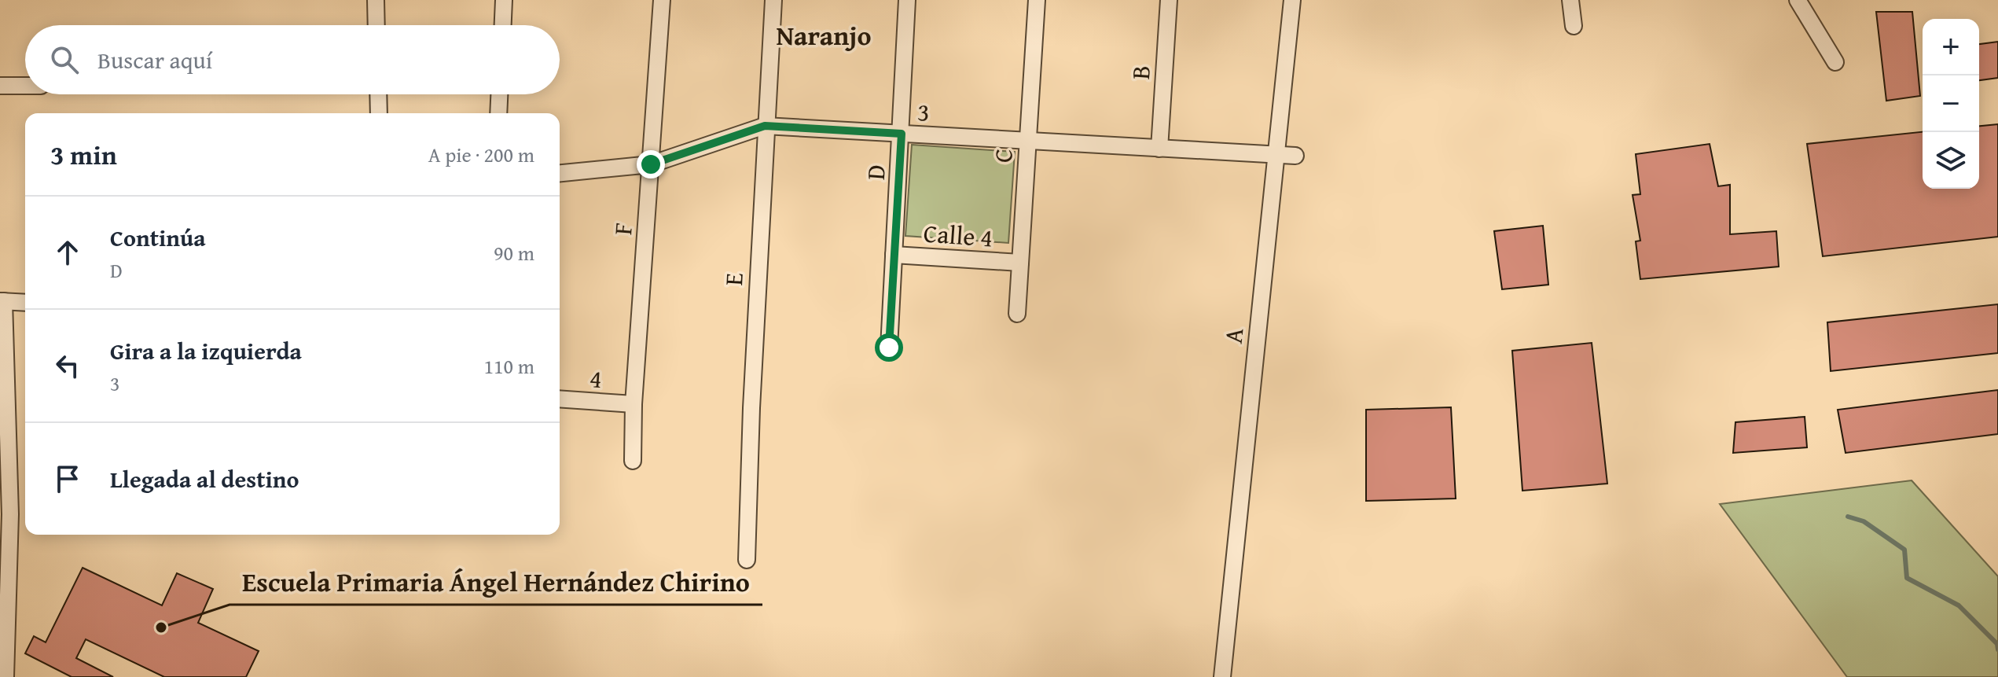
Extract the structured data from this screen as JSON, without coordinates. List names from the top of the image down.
{
  "streets": {
    "street": [
      "B",
      "3",
      "C",
      "D",
      "F",
      "Calle 4",
      "E",
      "A",
      "4"
    ]
  },
  "crossings": [
    ["B", "3"],
    ["3", "C"],
    ["3", "D"],
    ["3", "F"],
    ["3", "E"],
    ["3", "A"],
    ["C", "Calle 4"],
    ["D", "Calle 4"],
    ["F", "4"]
  ],
  "districts": ["Naranjo"],
  "places": ["Escuela Primaria Ángel Hernández Chirino"],
  "page": {
    "map_buttons": ["+", "−"],
    "search": "Buscar aquí",
    "heading": ["3 min", "A pie · 200 m"],
    "list": [
      ["Continúa", "D", "90 m"],
      ["Gira a la izquierda", "3", "110 m"],
      "Llegada al destino"
    ]
  }
}
